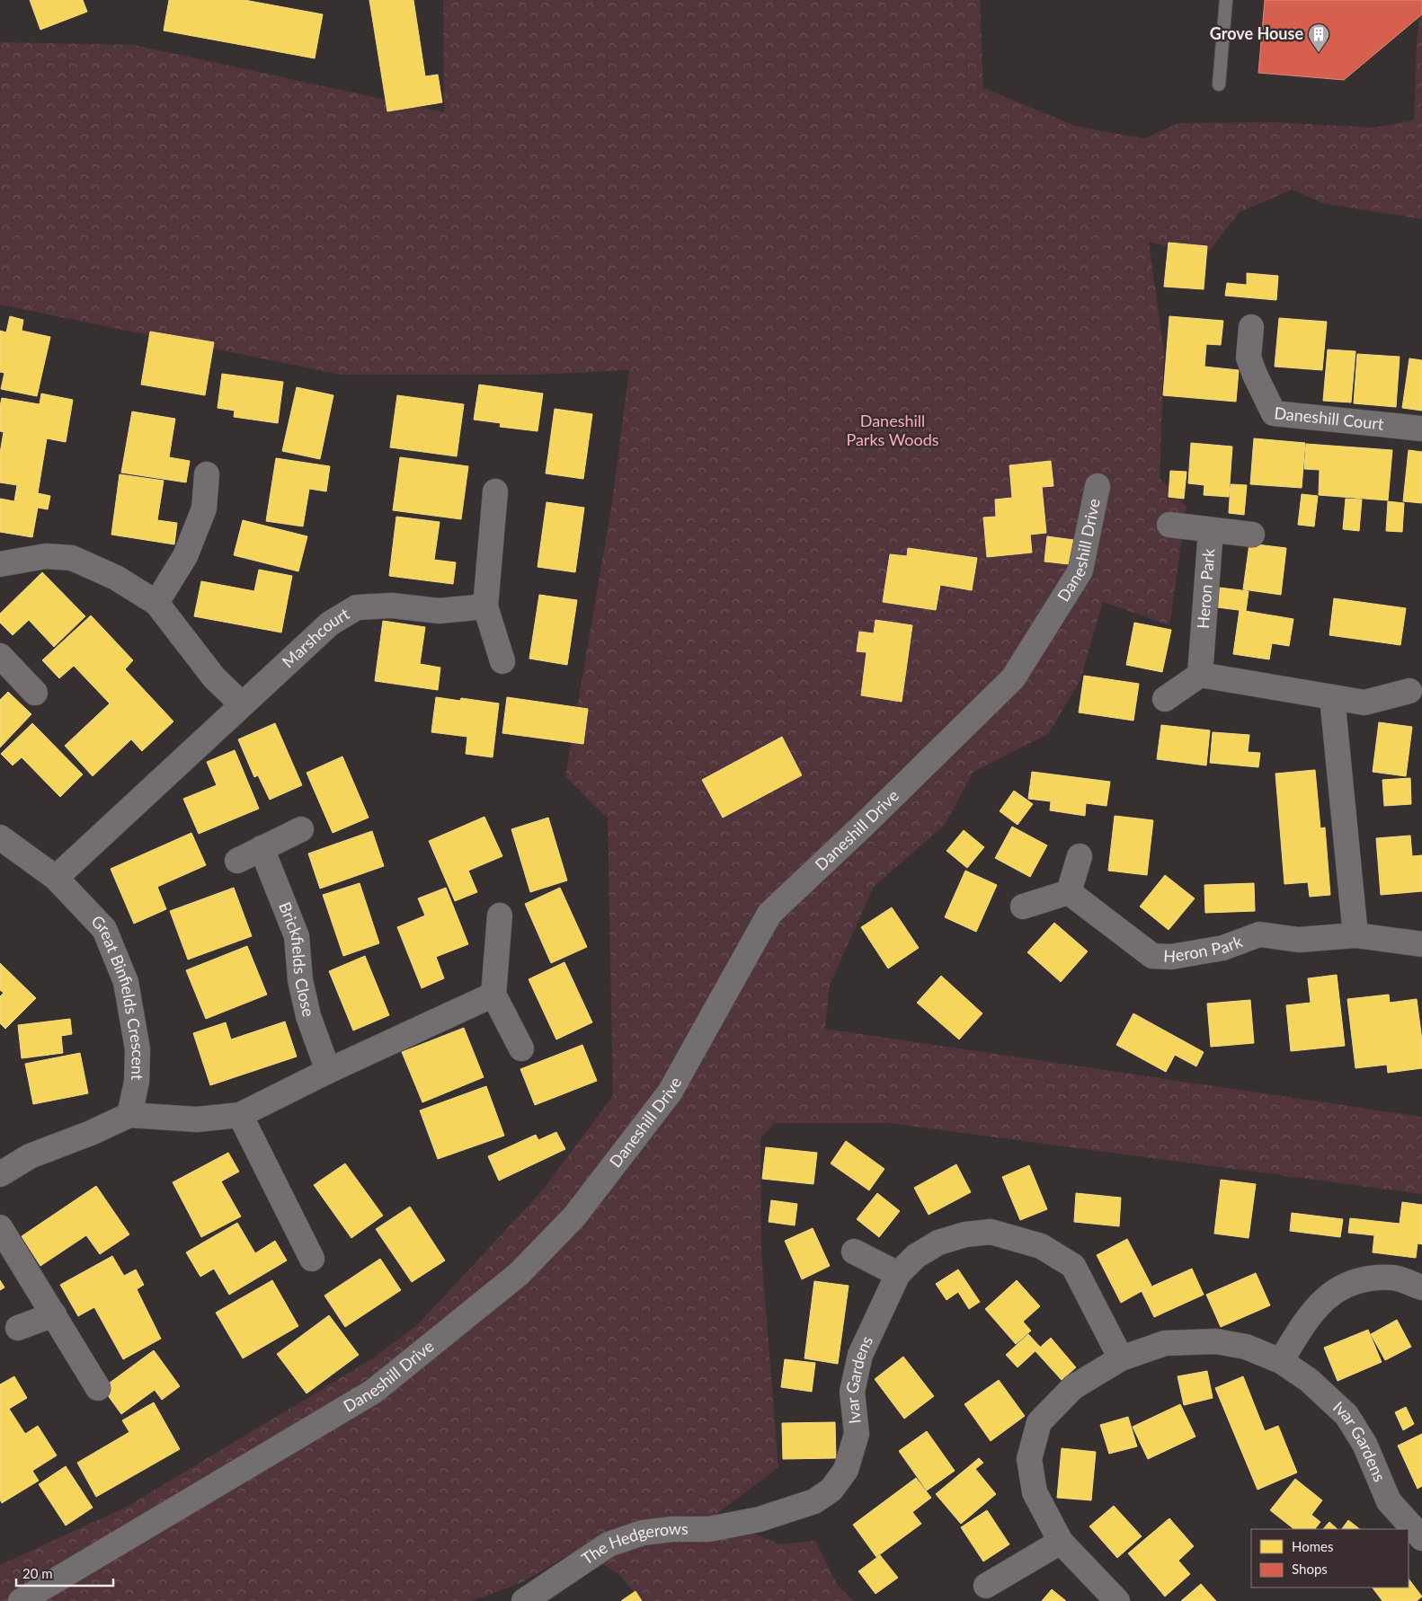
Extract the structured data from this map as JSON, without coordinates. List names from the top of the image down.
{
  "streets": {
    "street": [
      "Daneshill Court",
      "Daneshill Drive",
      "Heron Park",
      "Marshcourt",
      "Brickfields Close",
      "Great Binfields Crescent",
      "Ivar Gardens",
      "The Hedgerows"
    ]
  },
  "crossings": [
    ["Marshcourt", "Great Binfields Crescent"],
    ["Ivar Gardens", "The Hedgerows"]
  ],
  "parks": ["Daneshill Parks Woods"],
  "places": {
    "building": ["Grove House"]
  },
  "legend": ["Homes", "Shops"],
  "scale_bar": "20 m"
}
